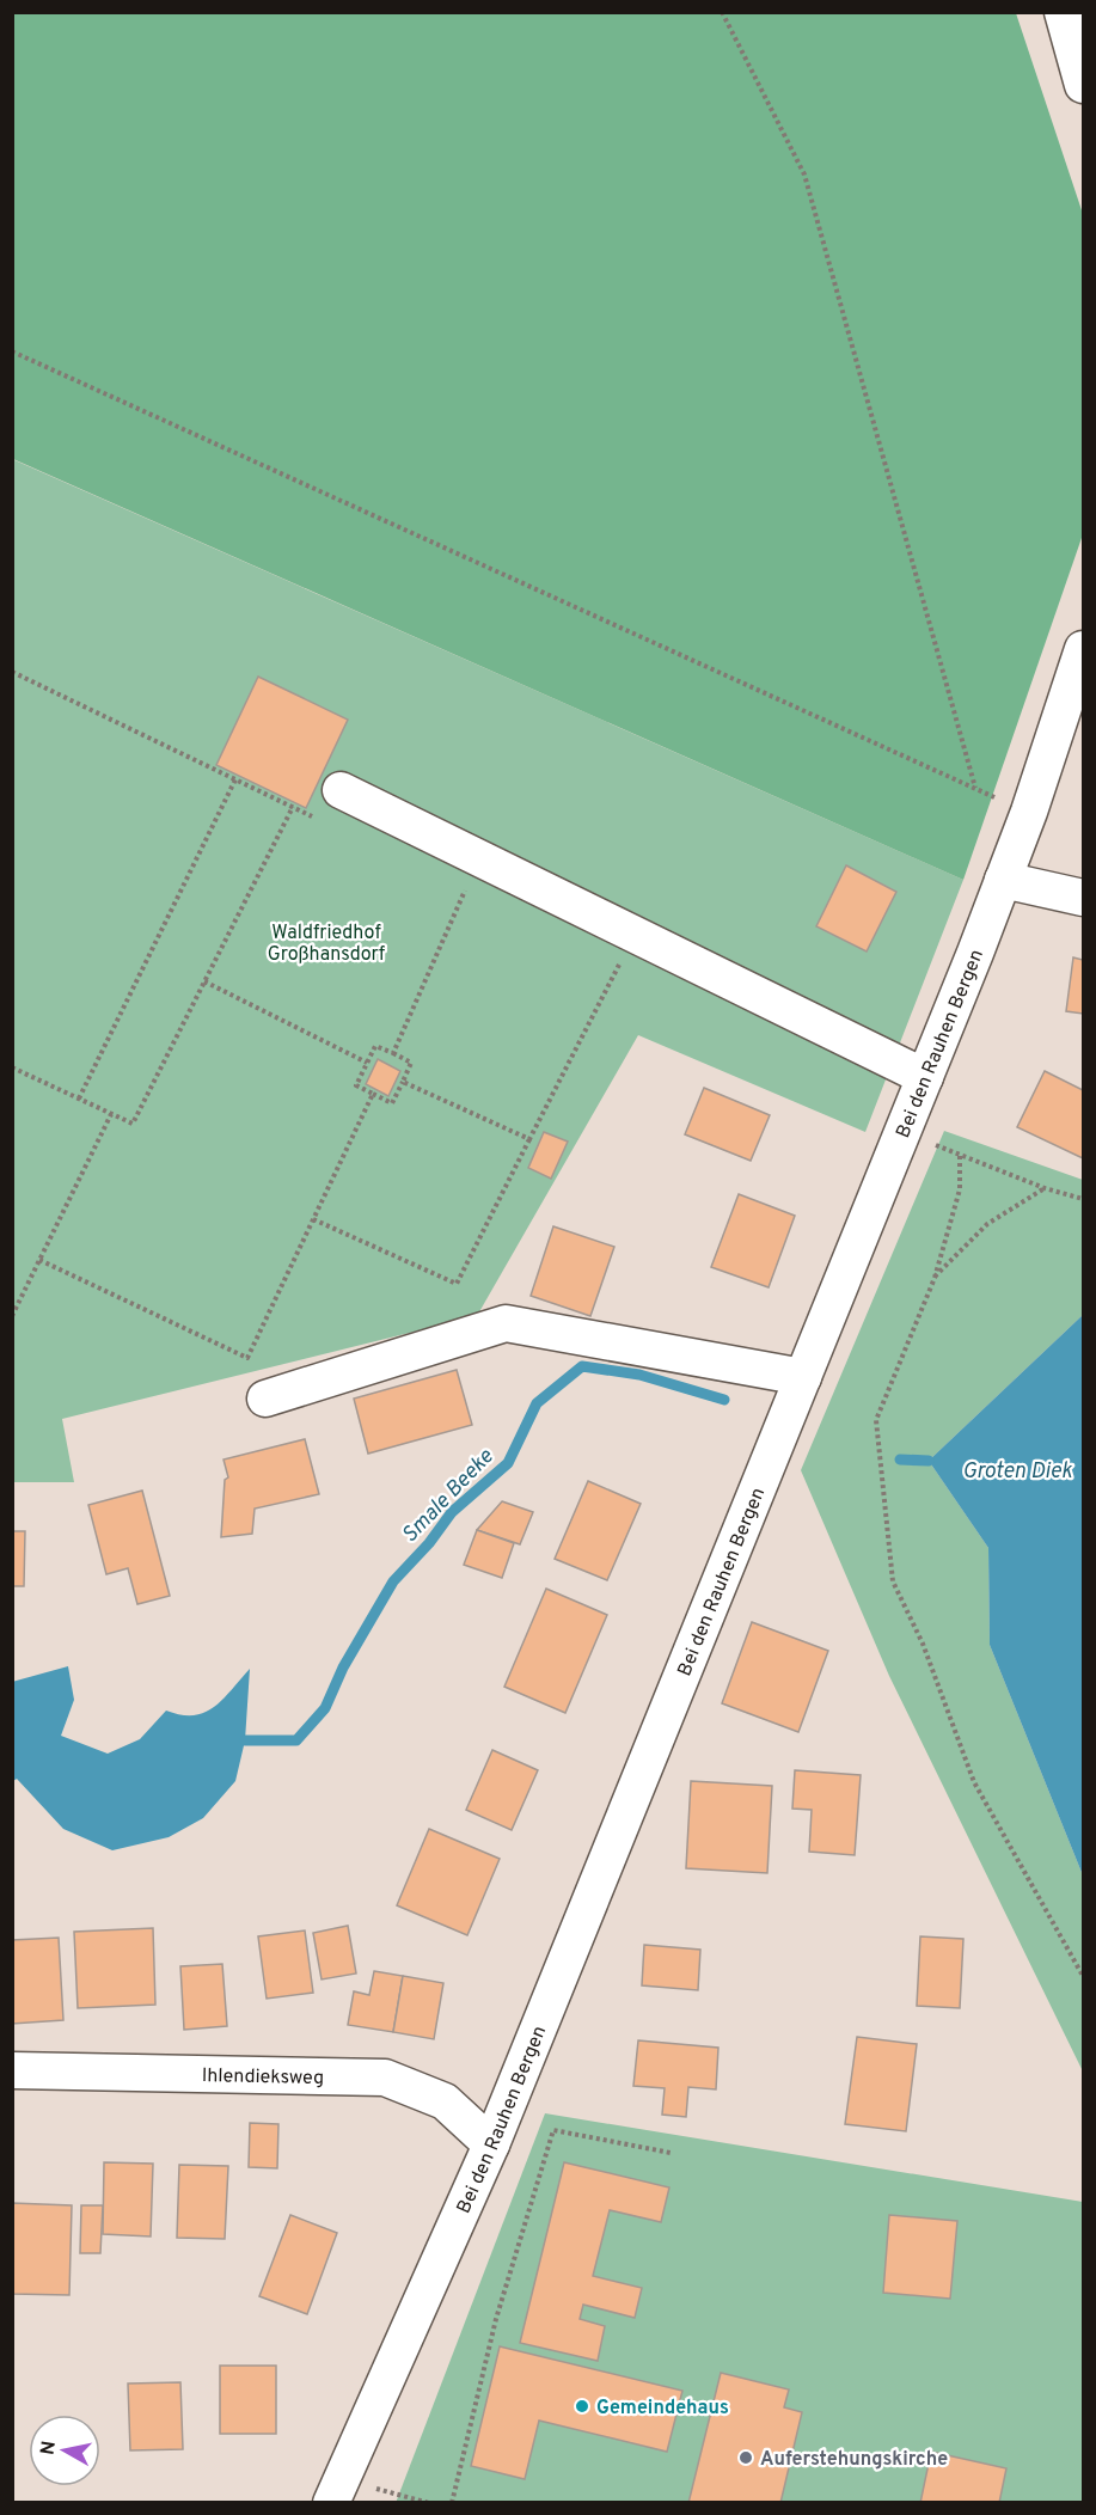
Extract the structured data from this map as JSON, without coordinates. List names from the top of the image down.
{
  "streets": {
    "street": ["Bei den Rauhen Bergen", "Ihlendieksweg"]
  },
  "crossings": [
    ["Bei den Rauhen Bergen", "Ihlendieksweg"]
  ],
  "water": ["Groten Diek", "Smale Beeke"],
  "parks": ["Waldfriedhof Großhansdorf"],
  "places": ["Gemeindehaus", "Auferstehungskirche"],
  "north": "left"
}
